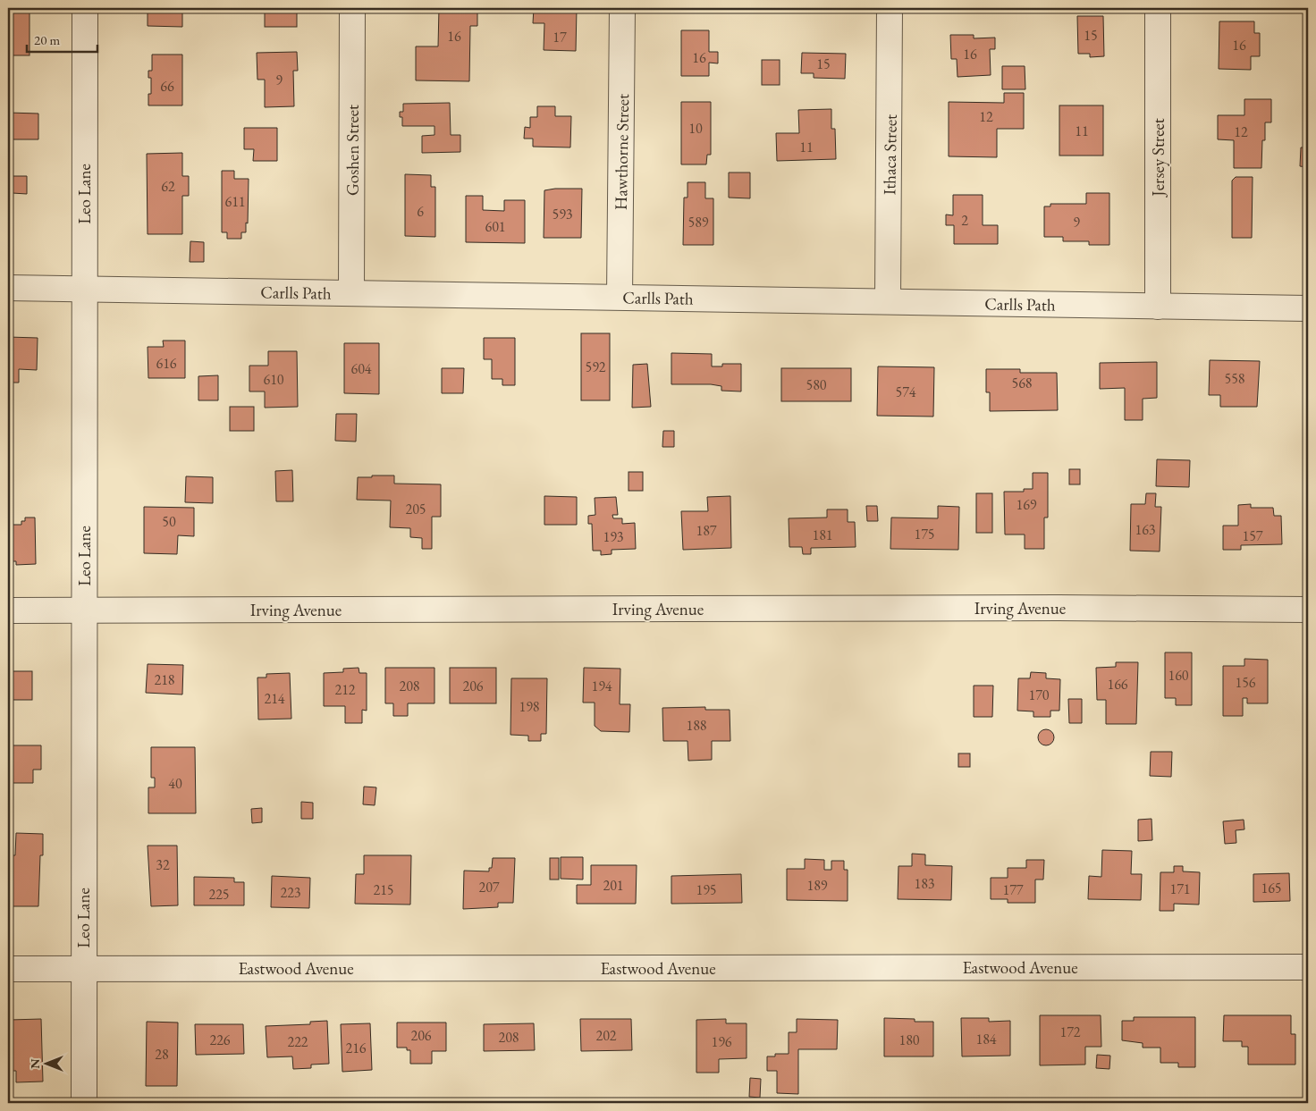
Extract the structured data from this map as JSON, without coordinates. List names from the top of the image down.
{
  "streets": {
    "street": [
      "Goshen Street",
      "Hawthorne Street",
      "Ithaca Street",
      "Jersey Street",
      "Leo Lane",
      "Carlls Path",
      "Irving Avenue",
      "Eastwood Avenue"
    ]
  },
  "crossings": [
    ["Goshen Street", "Carlls Path"],
    ["Hawthorne Street", "Carlls Path"],
    ["Ithaca Street", "Carlls Path"],
    ["Jersey Street", "Carlls Path"],
    ["Leo Lane", "Carlls Path"],
    ["Leo Lane", "Irving Avenue"],
    ["Leo Lane", "Eastwood Avenue"]
  ],
  "house_numbers": [
    "15",
    "16",
    "17",
    "16",
    "16",
    "16",
    "15",
    "9",
    "66",
    "12",
    "10",
    "11",
    "12",
    "11",
    "62",
    "611",
    "6",
    "593",
    "2",
    "589",
    "9",
    "601",
    "616",
    "592",
    "604",
    "558",
    "610",
    "568",
    "580",
    "574",
    "169",
    "205",
    "50",
    "163",
    "187",
    "175",
    "181",
    "157",
    "193",
    "160",
    "218",
    "156",
    "166",
    "208",
    "206",
    "194",
    "212",
    "170",
    "214",
    "198",
    "188",
    "40",
    "32",
    "183",
    "201",
    "189",
    "207",
    "165",
    "171",
    "215",
    "195",
    "177",
    "223",
    "225",
    "172",
    "206",
    "202",
    "208",
    "184",
    "226",
    "180",
    "222",
    "196",
    "216",
    "28"
  ],
  "scale_bar": "20 m",
  "north": "left"
}
